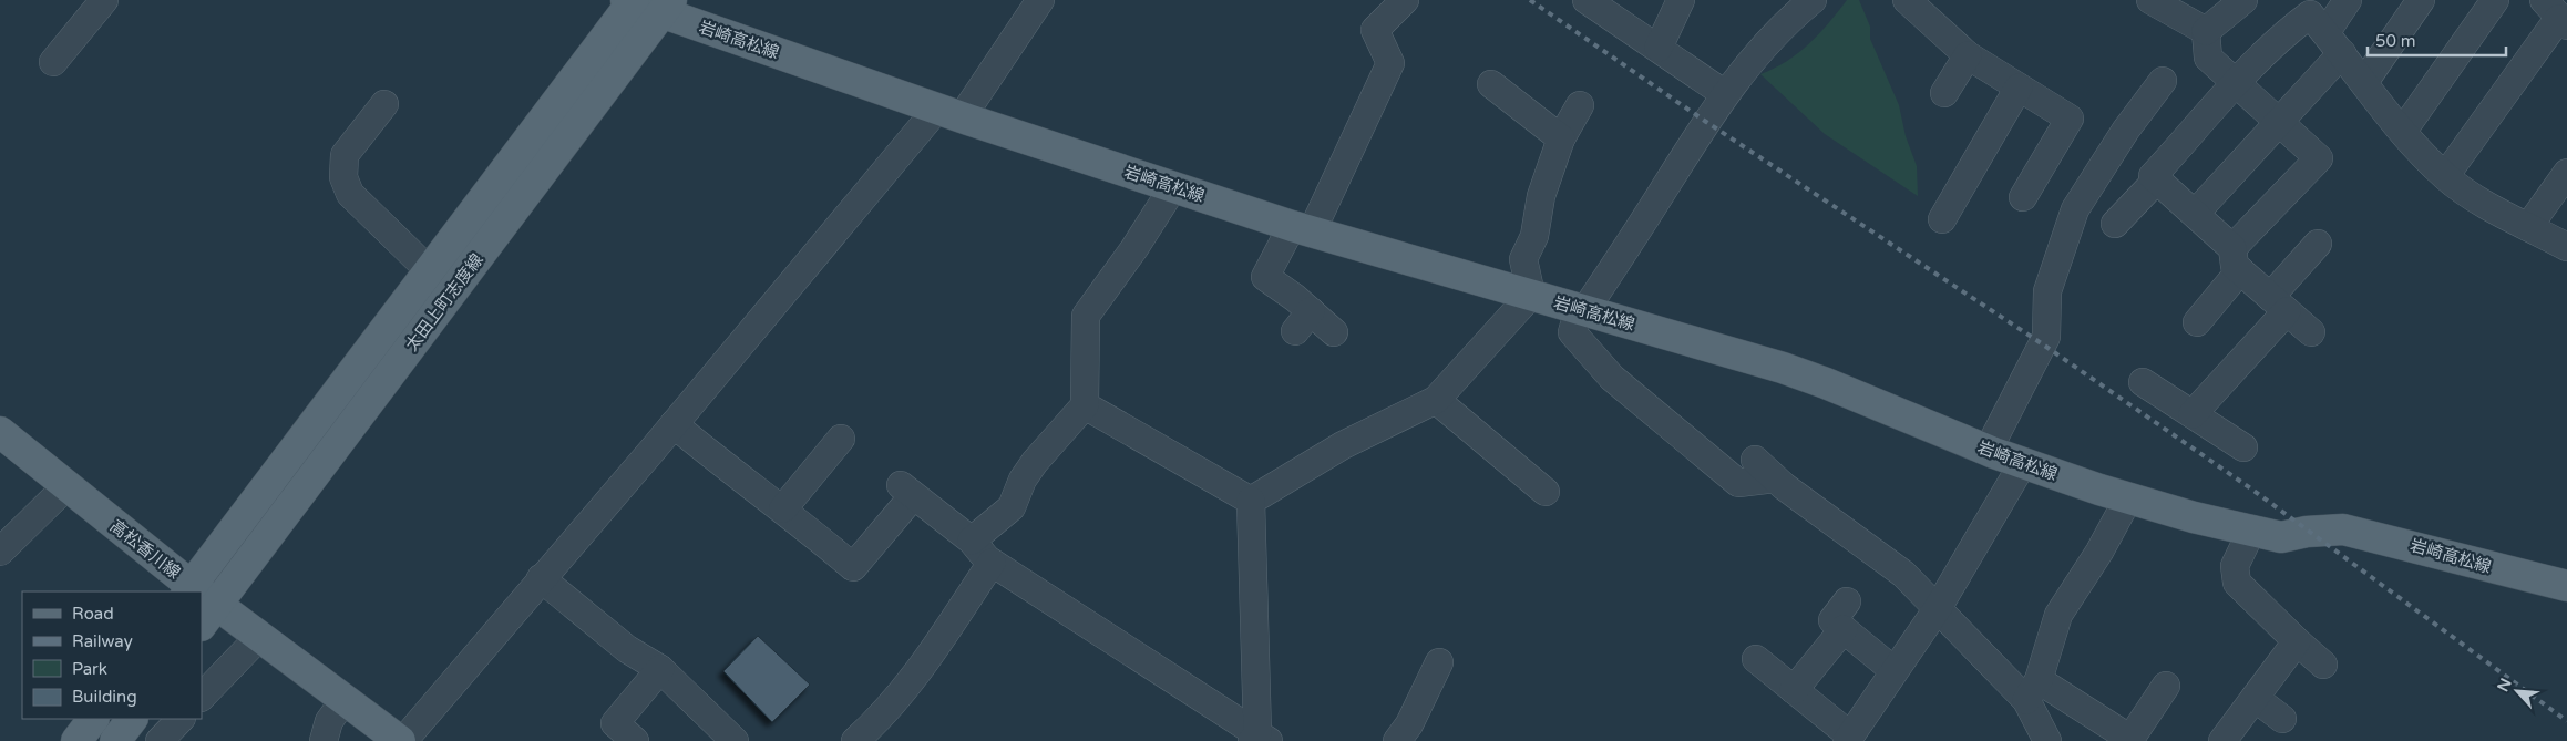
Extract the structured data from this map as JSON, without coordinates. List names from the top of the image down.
{
  "streets": {
    "main road": ["岩崎高松線", "太田上町志度線", "高松香川線"]
  },
  "crossings": [
    ["岩崎高松線", "太田上町志度線"],
    ["太田上町志度線", "高松香川線"]
  ],
  "legend": [
    "Road",
    "Railway",
    "Park",
    "Building"
  ],
  "scale_bar": "50 m",
  "north": "top left"
}
